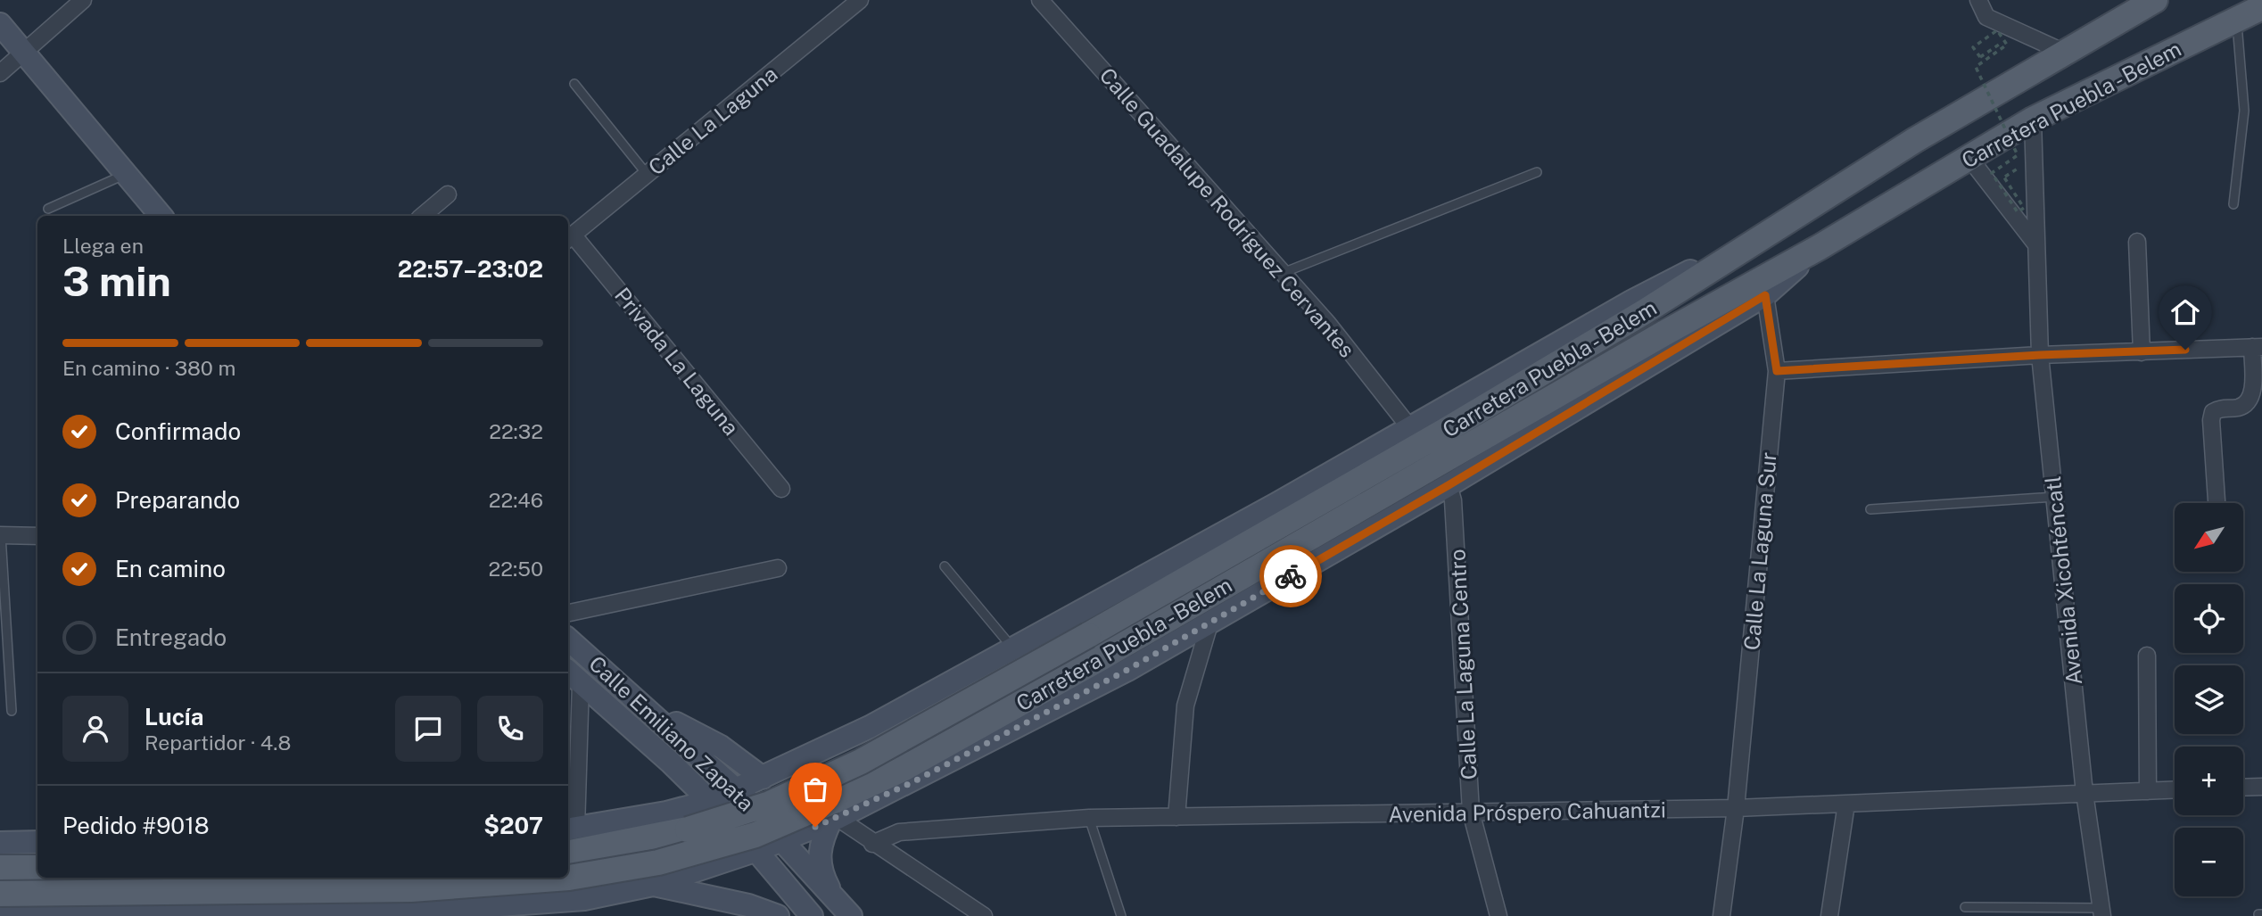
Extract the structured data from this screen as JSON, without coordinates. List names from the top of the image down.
{
  "streets": {
    "main road": ["Carretera Puebla - Belem"],
    "street": [
      "Calle La Laguna",
      "Calle Guadalupe Rodríguez Cervantes",
      "Privada La Laguna",
      "Calle La Laguna Sur",
      "Avenida Xicohténcatl",
      "Calle La Laguna Centro",
      "Calle Emiliano Zapata",
      "Avenida Próspero Cahuantzi"
    ]
  },
  "crossings": [
    ["Carretera Puebla - Belem", "Calle Guadalupe Rodríguez Cervantes"],
    ["Carretera Puebla - Belem", "Calle La Laguna Sur"],
    ["Carretera Puebla - Belem", "Avenida Xicohténcatl"],
    ["Carretera Puebla - Belem", "Calle La Laguna Centro"],
    ["Carretera Puebla - Belem", "Calle Emiliano Zapata"],
    ["Calle La Laguna", "Privada La Laguna"],
    ["Calle La Laguna Sur", "Avenida Próspero Cahuantzi"],
    ["Avenida Xicohténcatl", "Avenida Próspero Cahuantzi"],
    ["Calle La Laguna Centro", "Avenida Próspero Cahuantzi"]
  ],
  "north": "bottom left",
  "page": {
    "heading": ["3 min", "Llega en", "22:57–23:02"],
    "panel": [
      "Lucía",
      "Repartidor · 4.8",
      "Pedido #9018",
      "$207"
    ],
    "bar": "En camino · 380 m",
    "list": [
      ["Confirmado", "22:32"],
      ["Preparando", "22:46"],
      ["En camino", "22:50"],
      "Entregado"
    ],
    "map_buttons": ["+", "−"]
  }
}
